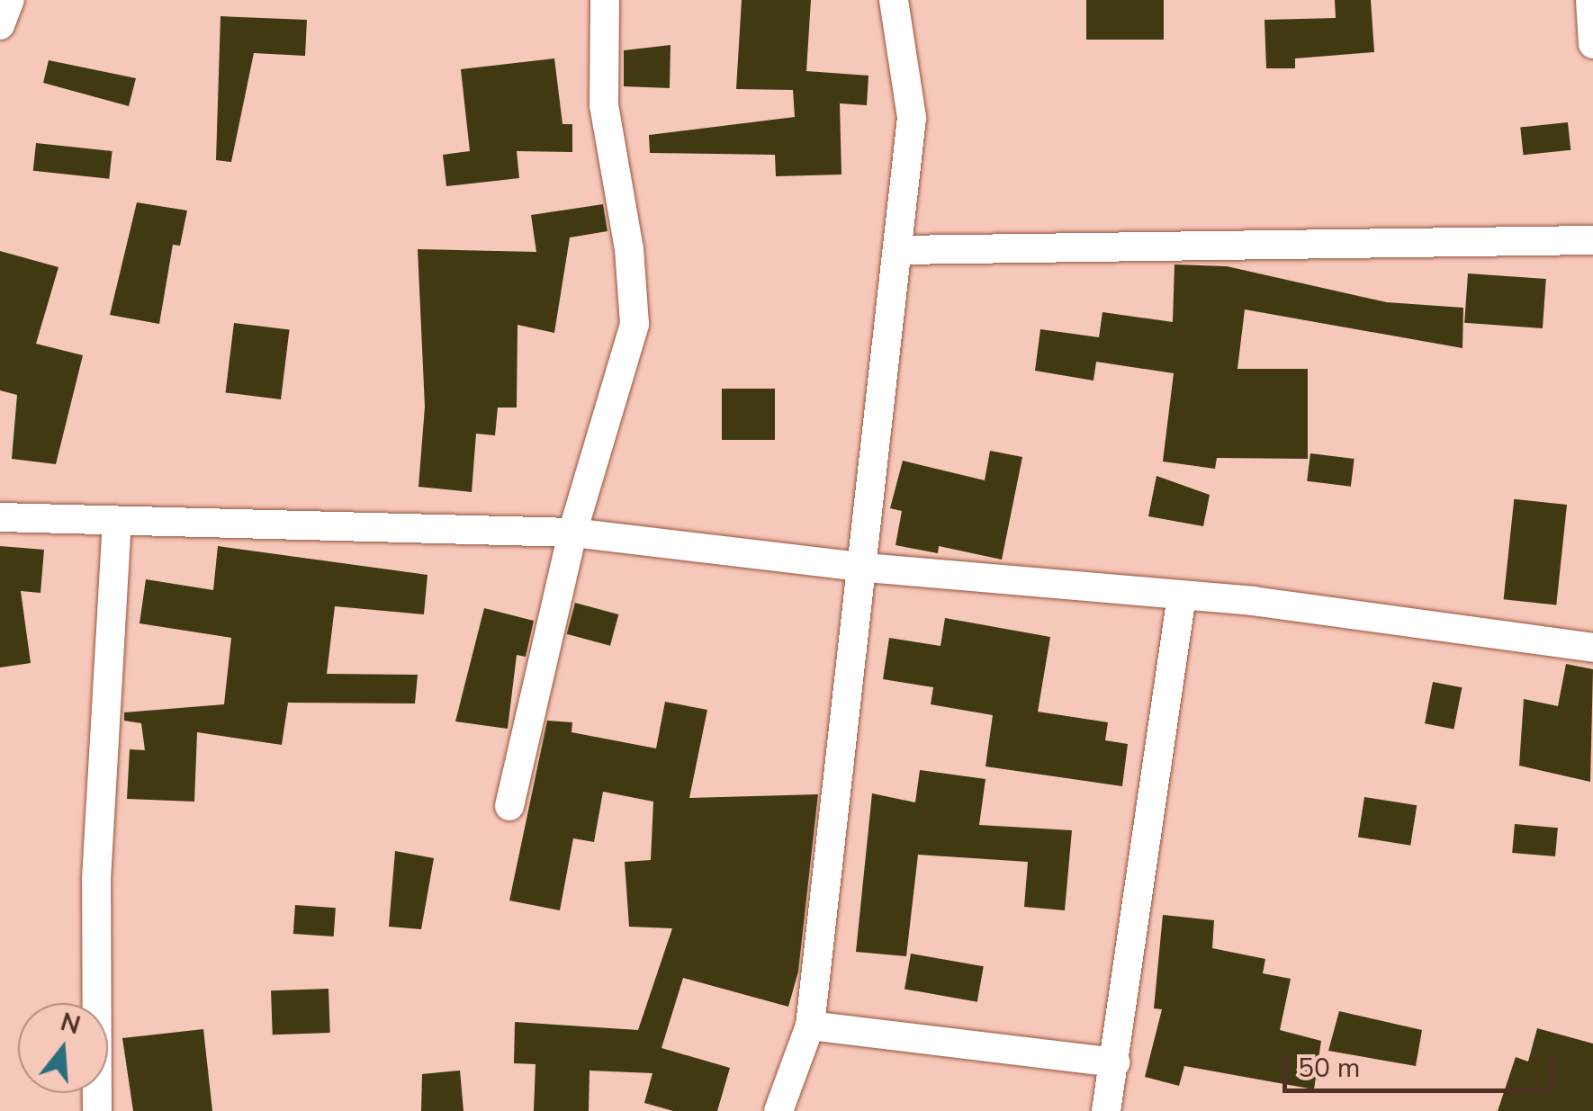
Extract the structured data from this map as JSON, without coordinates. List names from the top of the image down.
{
  "scale_bar": "50 m",
  "north": "top"
}
